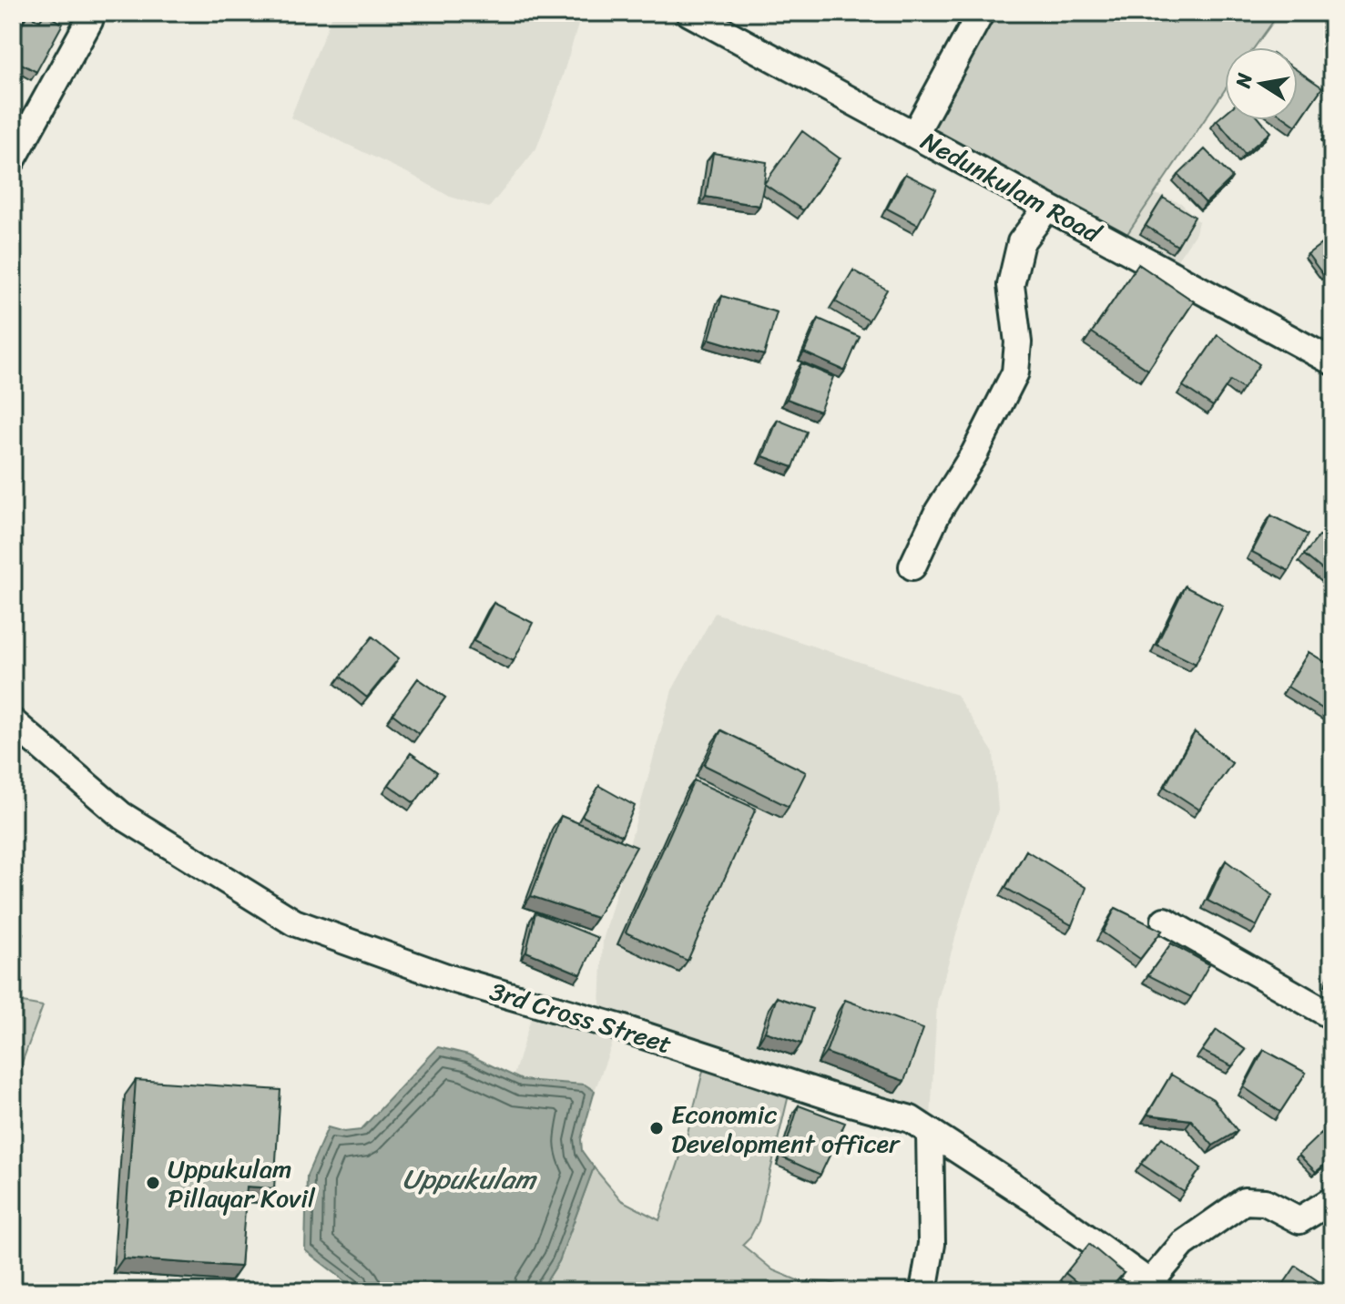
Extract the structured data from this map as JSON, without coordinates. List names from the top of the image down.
{
  "streets": {
    "street": ["Nedunkulam Road", "3rd Cross Street"]
  },
  "water": ["Uppukulam"],
  "places": ["Economic Development officer", "Uppukulam Pillayar Kovil"],
  "north": "left"
}
